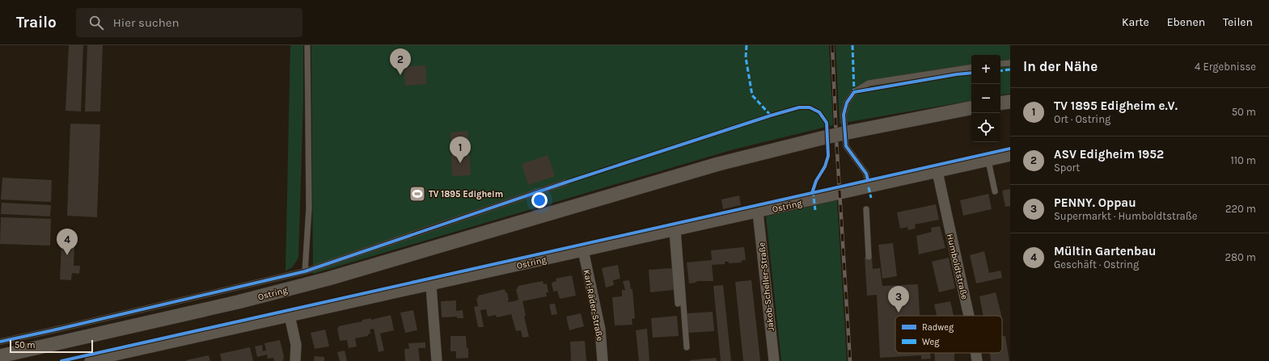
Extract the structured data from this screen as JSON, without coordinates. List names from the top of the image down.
{
  "streets": {
    "street": [
      "Ostring",
      "Humboldtstraße",
      "Jakob-Scheller-Straße",
      "Karl-Räder-Straße"
    ]
  },
  "crossings": [
    ["Ostring", "Humboldtstraße"],
    ["Ostring", "Jakob-Scheller-Straße"],
    ["Ostring", "Karl-Räder-Straße"]
  ],
  "places": {
    "sports": ["TV 1895 Edigheim"]
  },
  "legend": ["Radweg", "Weg"],
  "scale_bar": "50 m",
  "page": {
    "header": "Trailo",
    "search": "Hier suchen",
    "nav": ["Karte", "Ebenen", "Teilen"],
    "heading": ["In der Nähe", "4 Ergebnisse"],
    "pins": [
      "2",
      "1",
      "4",
      "3"
    ],
    "map_buttons": ["+", "−"],
    "list": [
      {
        "mark": "1",
        "name": "TV 1895 Edigheim e.V.",
        "note": "Ort · Ostring",
        "value": "50 m"
      },
      {
        "mark": "2",
        "name": "ASV Edigheim 1952",
        "note": "Sport",
        "value": "110 m"
      },
      {
        "mark": "3",
        "name": "PENNY. Oppau",
        "note": "Supermarkt · Humboldtstraße",
        "value": "220 m"
      },
      {
        "mark": "4",
        "name": "Mültin Gartenbau",
        "note": "Geschäft · Ostring",
        "value": "280 m"
      }
    ],
    "scale": "50 m"
  }
}
